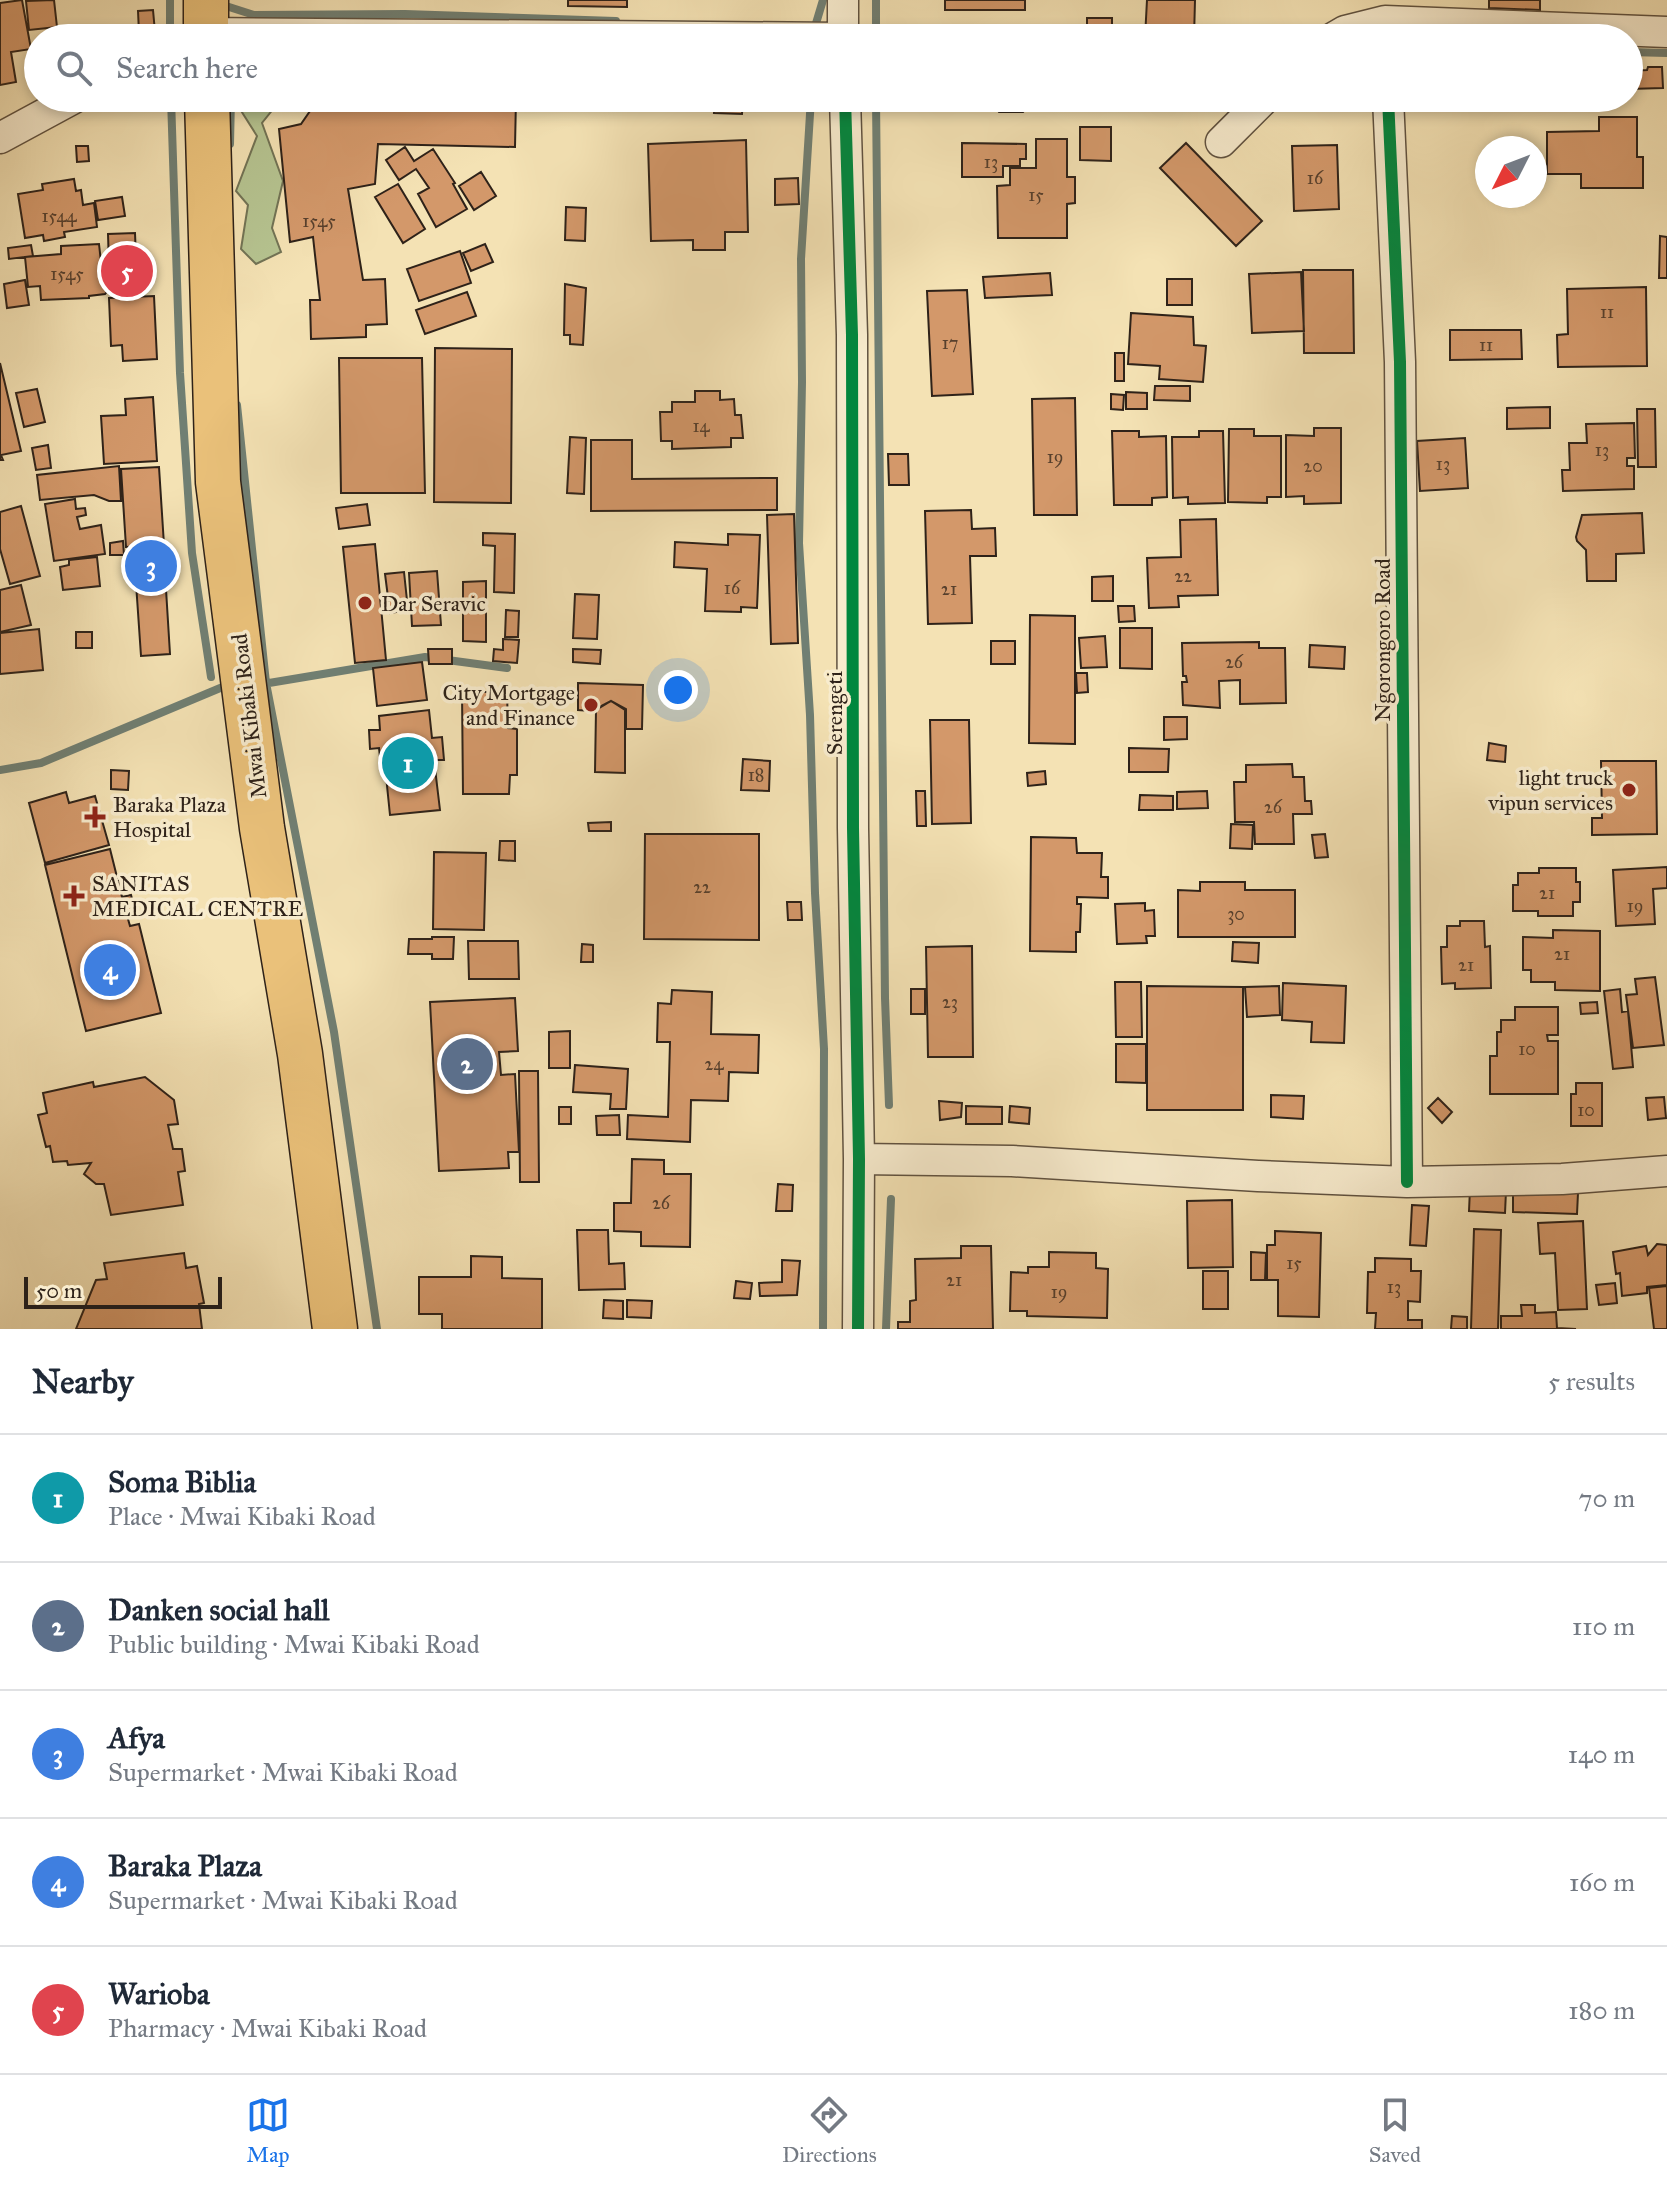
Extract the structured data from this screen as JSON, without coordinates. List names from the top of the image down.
{
  "streets": {
    "main road": ["Mwai Kibaki Road"],
    "street": ["Ngorongoro Road", "Serengeti"]
  },
  "places": {
    "other": ["Dar Seravic", "City Mortgage and Finance", "light truck vipun services"],
    "health": ["Baraka Plaza Hospital", "SANITAS MEDICAL CENTRE"]
  },
  "house_numbers": [
    "13",
    "16",
    "15",
    "1544",
    "1545",
    "1545",
    "11",
    "17",
    "11",
    "14",
    "13",
    "19",
    "13",
    "20",
    "22",
    "16",
    "21",
    "26",
    "18",
    "26",
    "22",
    "21",
    "19",
    "30",
    "21",
    "21",
    "23",
    "10",
    "24",
    "10",
    "26",
    "15",
    "21",
    "13",
    "19"
  ],
  "scale_bar": "50 m",
  "north": "bottom left",
  "page": {
    "search": "Search here",
    "pins": [
      "5",
      "3",
      "1",
      "4",
      "2"
    ],
    "scale": "50 m",
    "heading": ["Nearby", "5 results"],
    "list": [
      {
        "mark": "1",
        "name": "Soma Biblia",
        "note": "Place · Mwai Kibaki Road",
        "value": "70 m"
      },
      {
        "mark": "2",
        "name": "Danken social hall",
        "note": "Public building · Mwai Kibaki Road",
        "value": "110 m"
      },
      {
        "mark": "3",
        "name": "Afya",
        "note": "Supermarket · Mwai Kibaki Road",
        "value": "140 m"
      },
      {
        "mark": "4",
        "name": "Baraka Plaza",
        "note": "Supermarket · Mwai Kibaki Road",
        "value": "160 m"
      },
      {
        "mark": "5",
        "name": "Warioba",
        "note": "Pharmacy · Mwai Kibaki Road",
        "value": "180 m"
      }
    ],
    "nav": ["Map", "Directions", "Saved"]
  }
}
